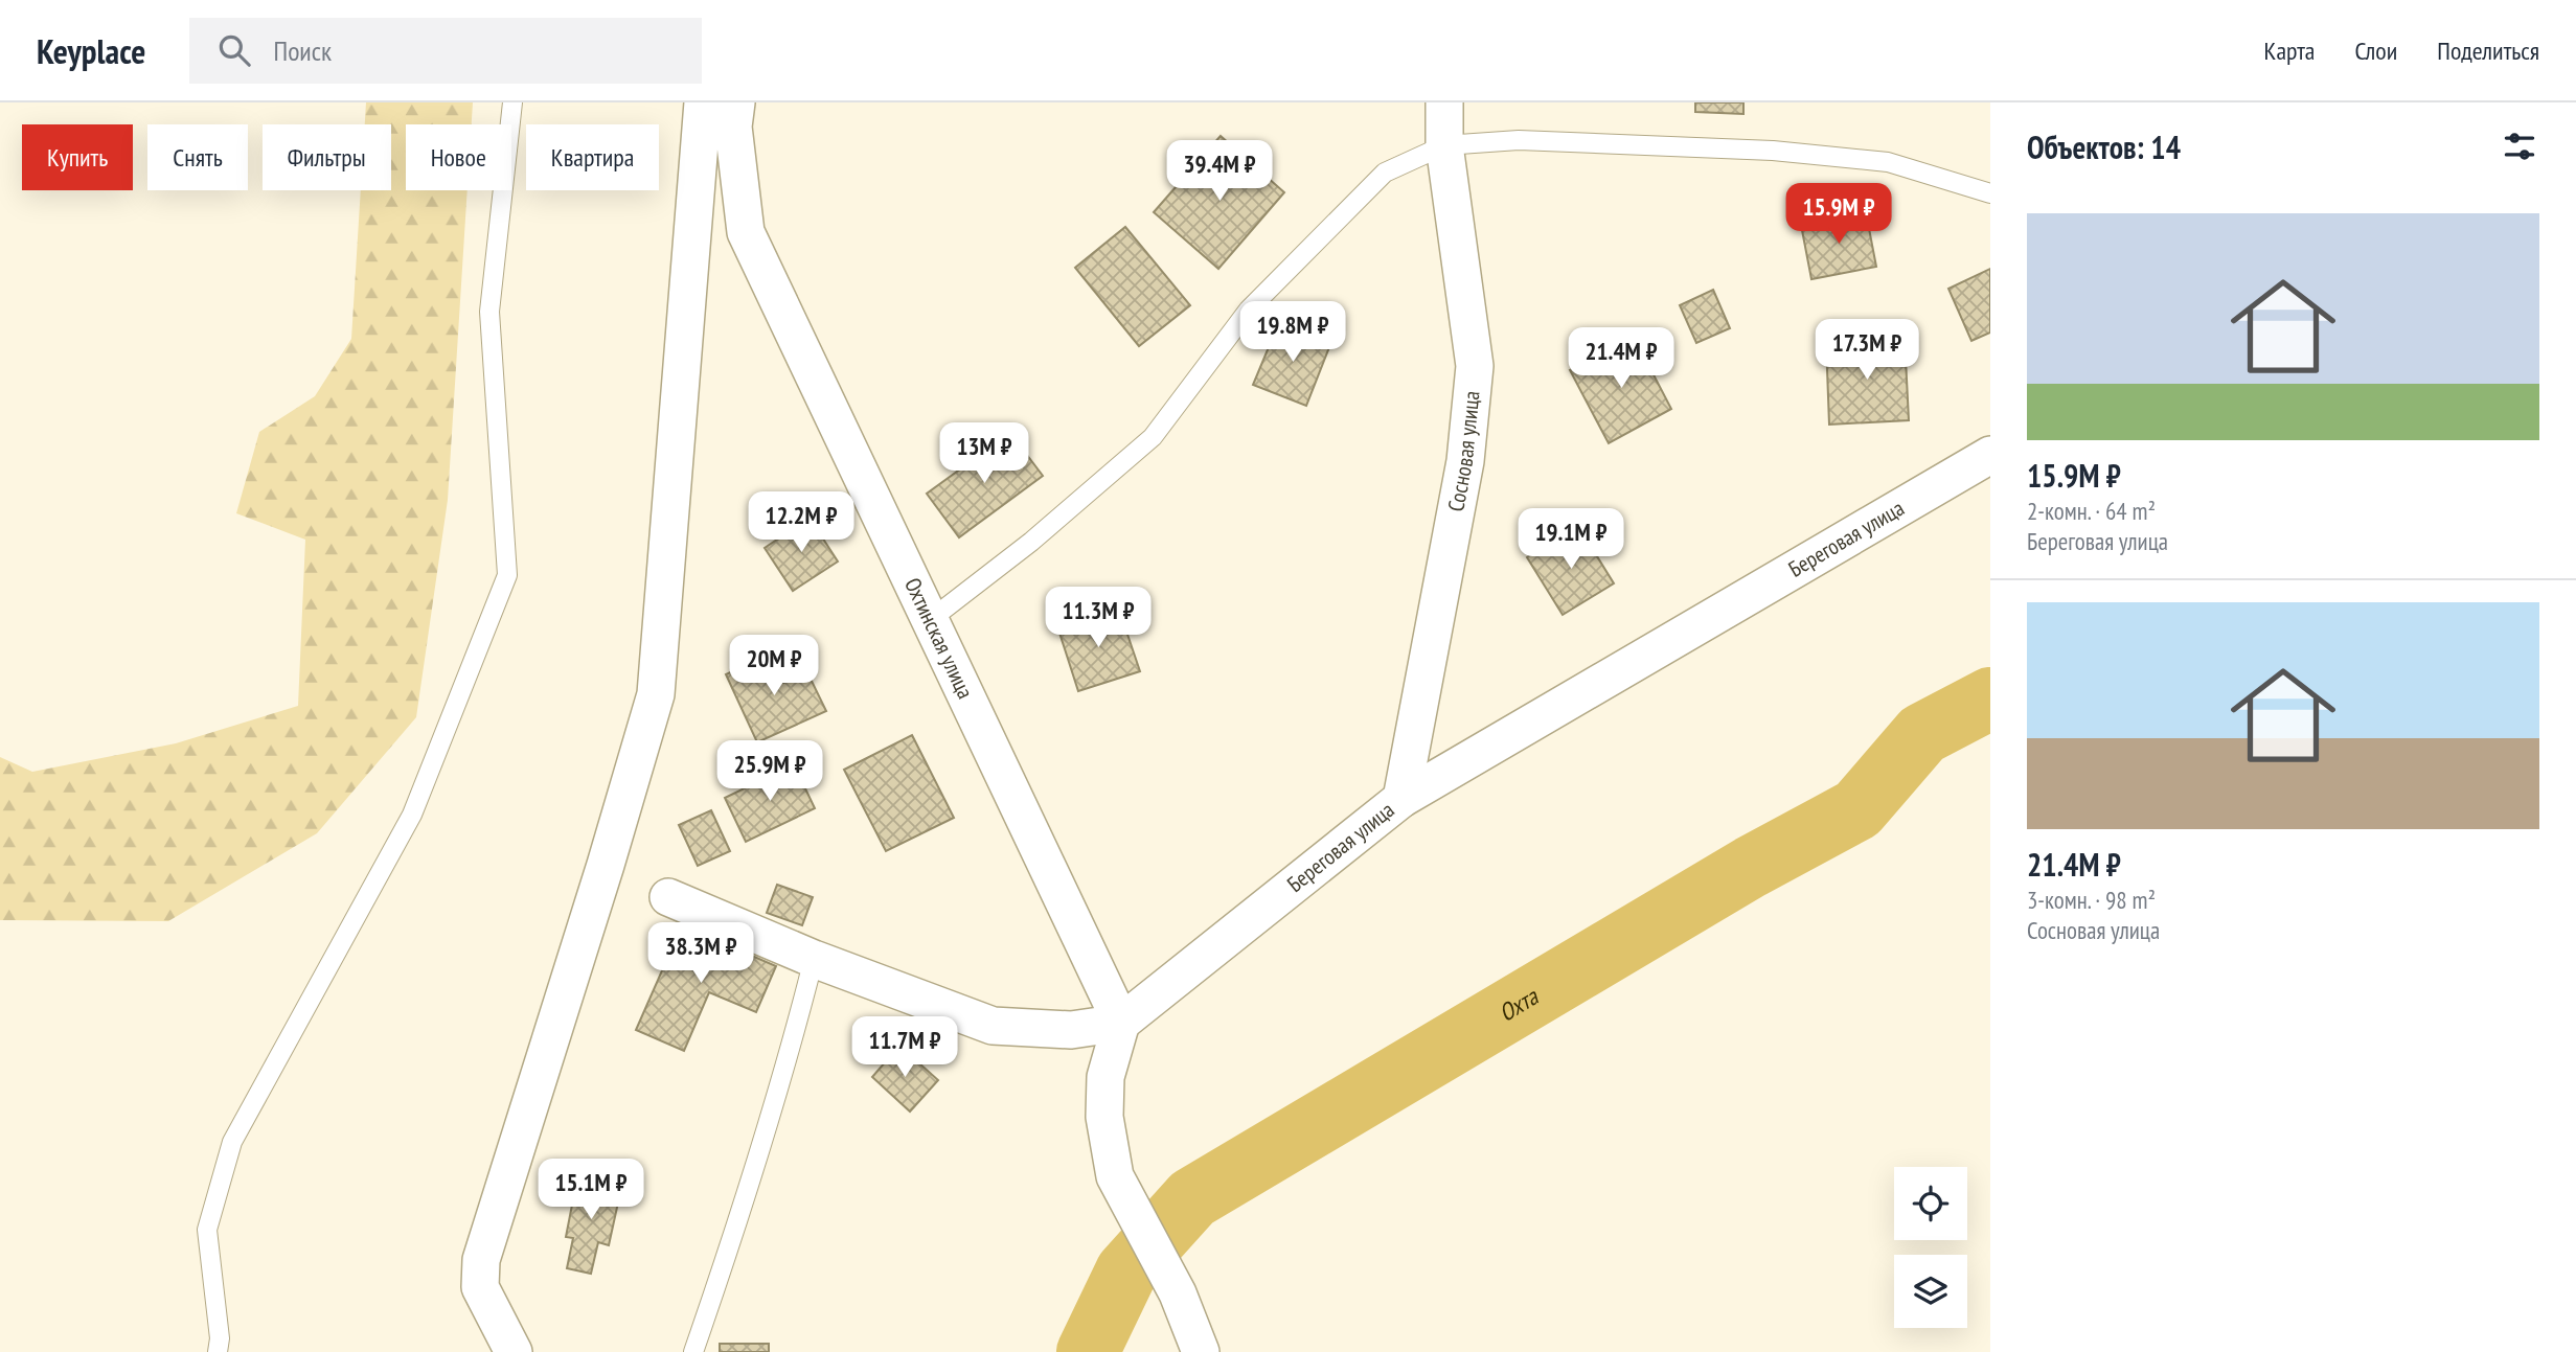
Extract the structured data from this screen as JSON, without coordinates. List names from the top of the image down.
{
  "streets": {
    "street": ["Сосновая улица", "Береговая улица", "Охтинская улица"]
  },
  "crossings": [
    ["Сосновая улица", "Береговая улица"],
    ["Береговая улица", "Охтинская улица"]
  ],
  "water": ["Охта"],
  "page": {
    "header": "Keyplace",
    "search": "Поиск",
    "nav": ["Карта", "Слои", "Поделиться"],
    "heading": "Объектов: 14",
    "chip": [
      "Купить",
      "Снять",
      "Фильтры",
      "Новое",
      "Квартира"
    ],
    "price": [
      "39.4M ₽",
      "15.9M ₽",
      "19.8M ₽",
      "17.3M ₽",
      "21.4M ₽",
      "13M ₽",
      "12.2M ₽",
      "19.1M ₽",
      "11.3M ₽",
      "20M ₽",
      "25.9M ₽",
      "38.3M ₽",
      "11.7M ₽",
      "15.1M ₽"
    ],
    "list": [
      {
        "name": "15.9M ₽",
        "note": "2-комн. · 64 m² · Береговая улица"
      },
      {
        "name": "21.4M ₽",
        "note": "3-комн. · 98 m² · Сосновая улица"
      }
    ]
  }
}
